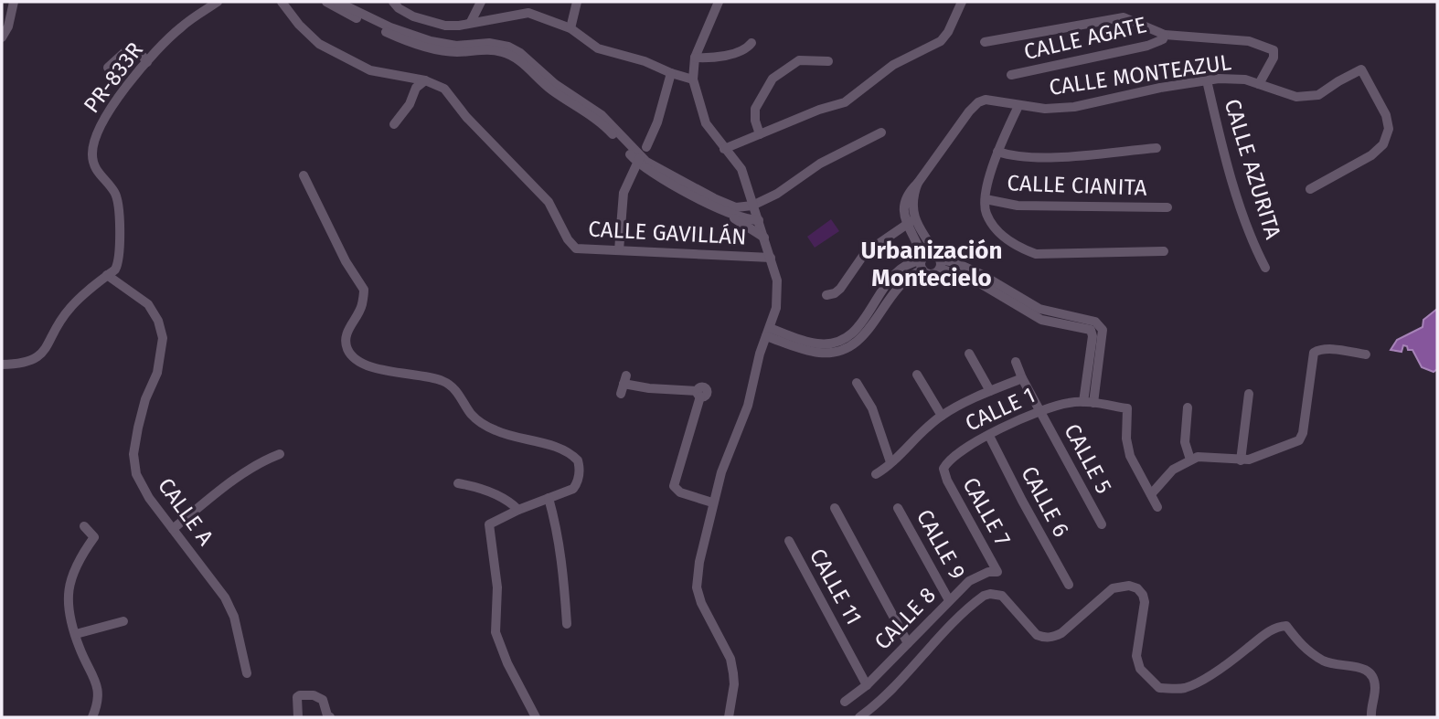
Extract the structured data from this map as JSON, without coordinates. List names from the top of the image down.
{
  "streets": {
    "street": [
      "CALLE AGATE",
      "CALLE MONTEAZUL",
      "PR-833R",
      "CALLE AZURITA",
      "CALLE CIANITA",
      "CALLE GAVILLÁN",
      "CALLE 1",
      "CALLE 5",
      "CALLE 6",
      "CALLE A",
      "CALLE 7",
      "CALLE 9",
      "CALLE 11",
      "CALLE 8"
    ]
  },
  "crossings": [
    ["CALLE MONTEAZUL", "CALLE AZURITA"],
    ["PR-833R", "CALLE A"],
    ["CALLE 1", "CALLE 5"],
    ["CALLE 1", "CALLE 6"],
    ["CALLE 1", "CALLE 7"],
    ["CALLE 7", "CALLE 8"],
    ["CALLE 9", "CALLE 8"],
    ["CALLE 11", "CALLE 8"]
  ],
  "districts": ["Urbanización Montecielo"]
}
